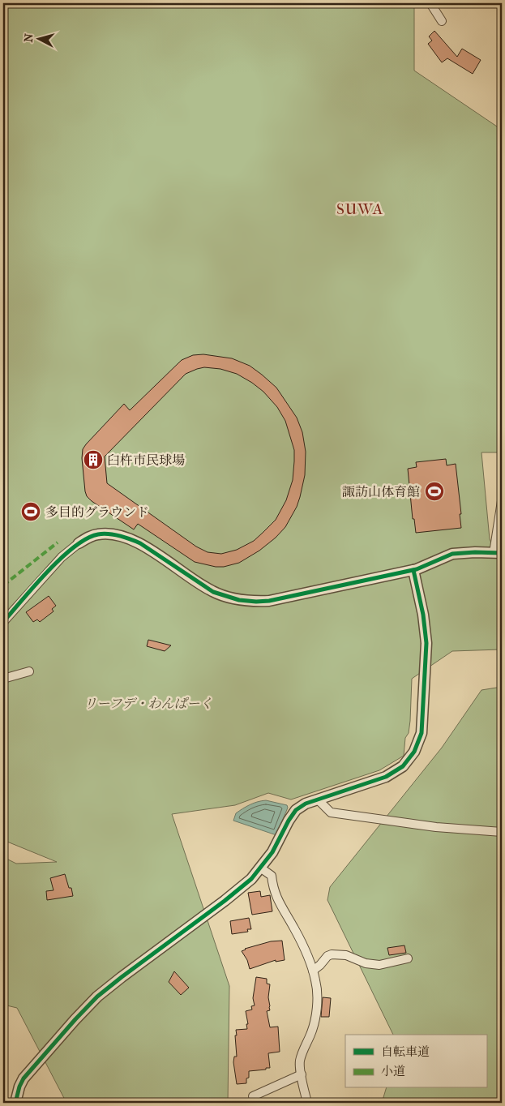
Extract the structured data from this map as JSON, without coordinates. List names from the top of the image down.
{
  "districts": ["SUWA"],
  "parks": ["リーフデ・わんぱーく"],
  "places": {
    "building": ["臼杵市民球場"],
    "sports": ["諏訪山体育館", "多目的グラウンド"]
  },
  "legend": ["自転車道", "小道"],
  "north": "left"
}
